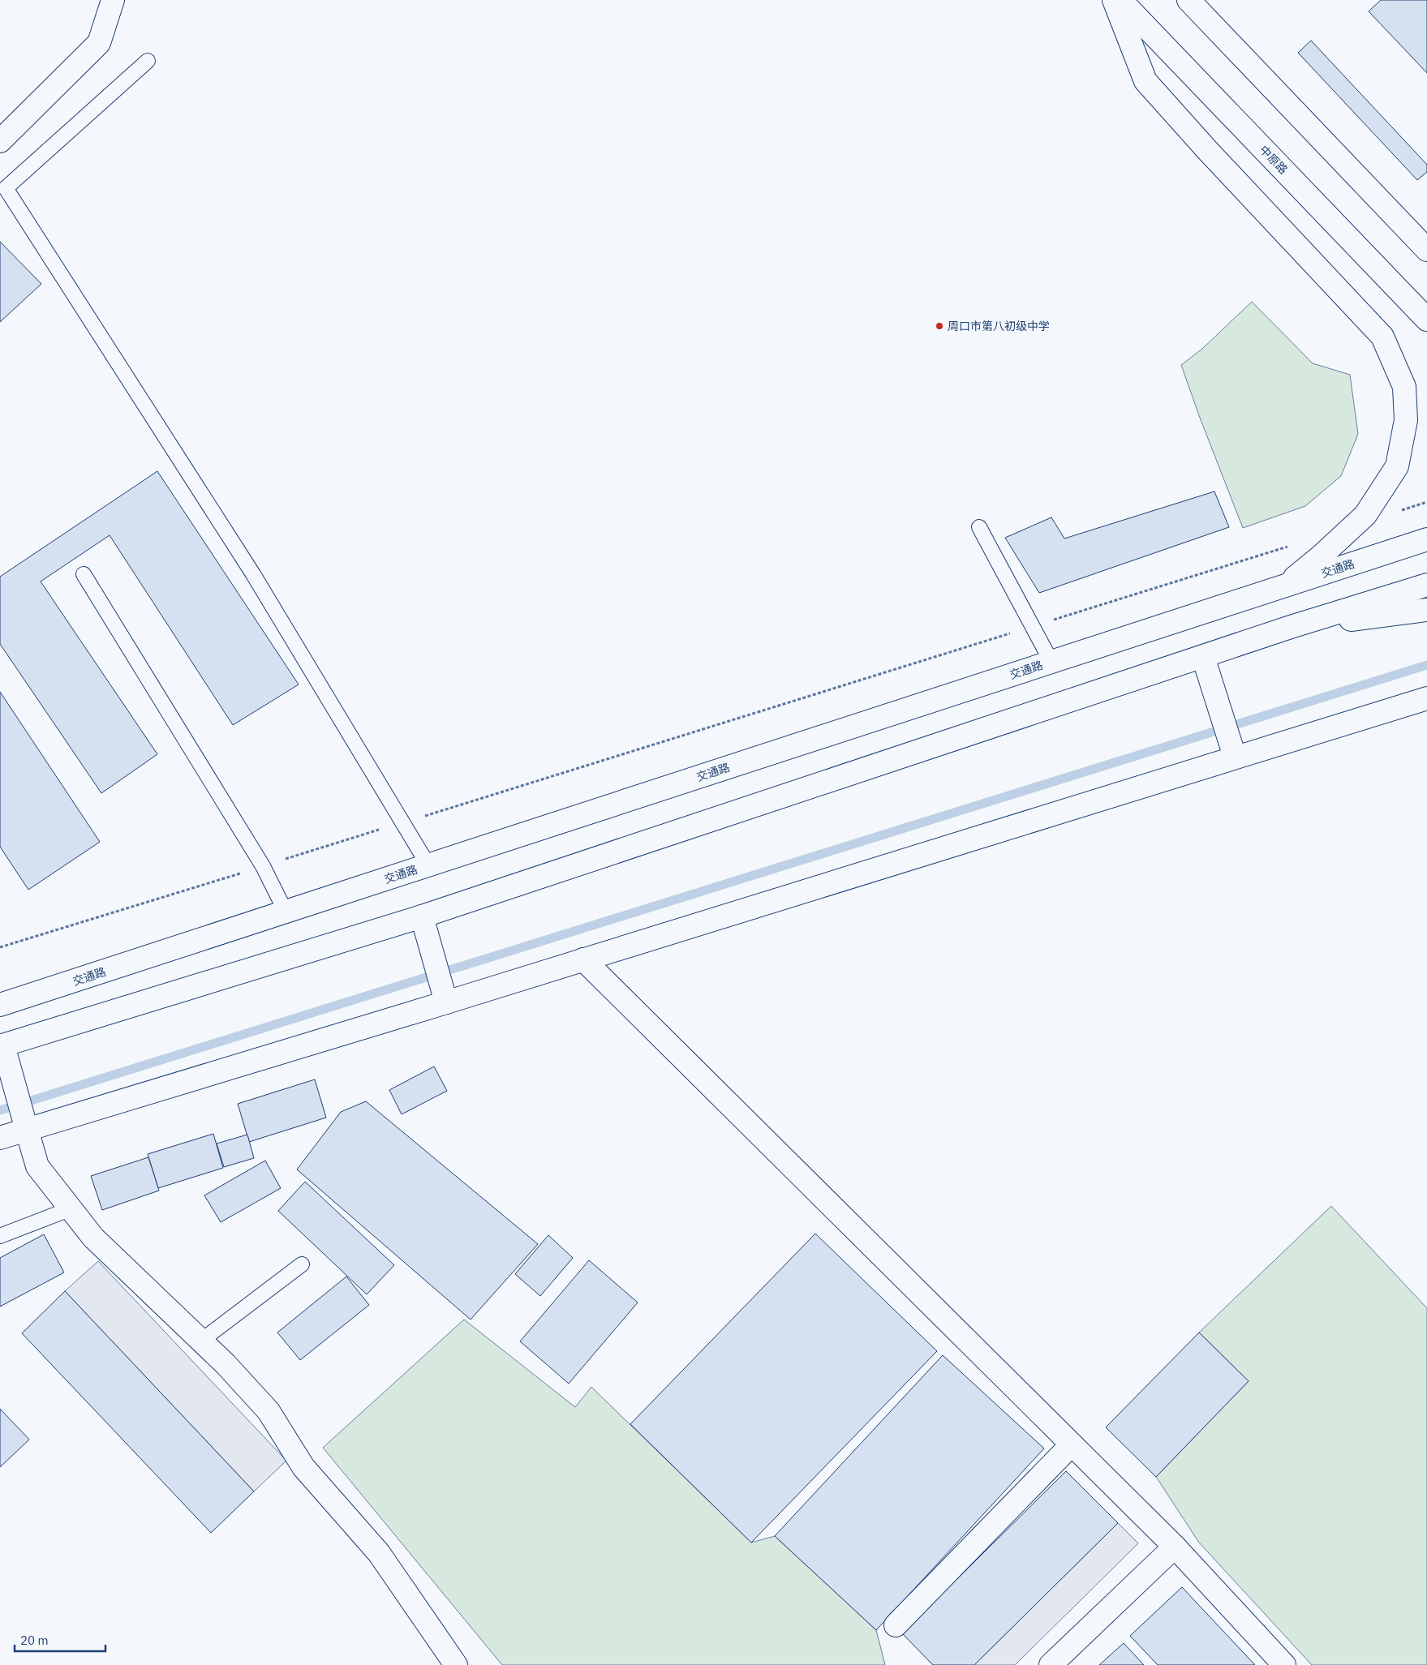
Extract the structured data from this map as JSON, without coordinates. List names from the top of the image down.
{
  "streets": {
    "main road": ["中原路", "交通路"]
  },
  "places": ["周口市第八初级中学"],
  "scale_bar": "20 m"
}
